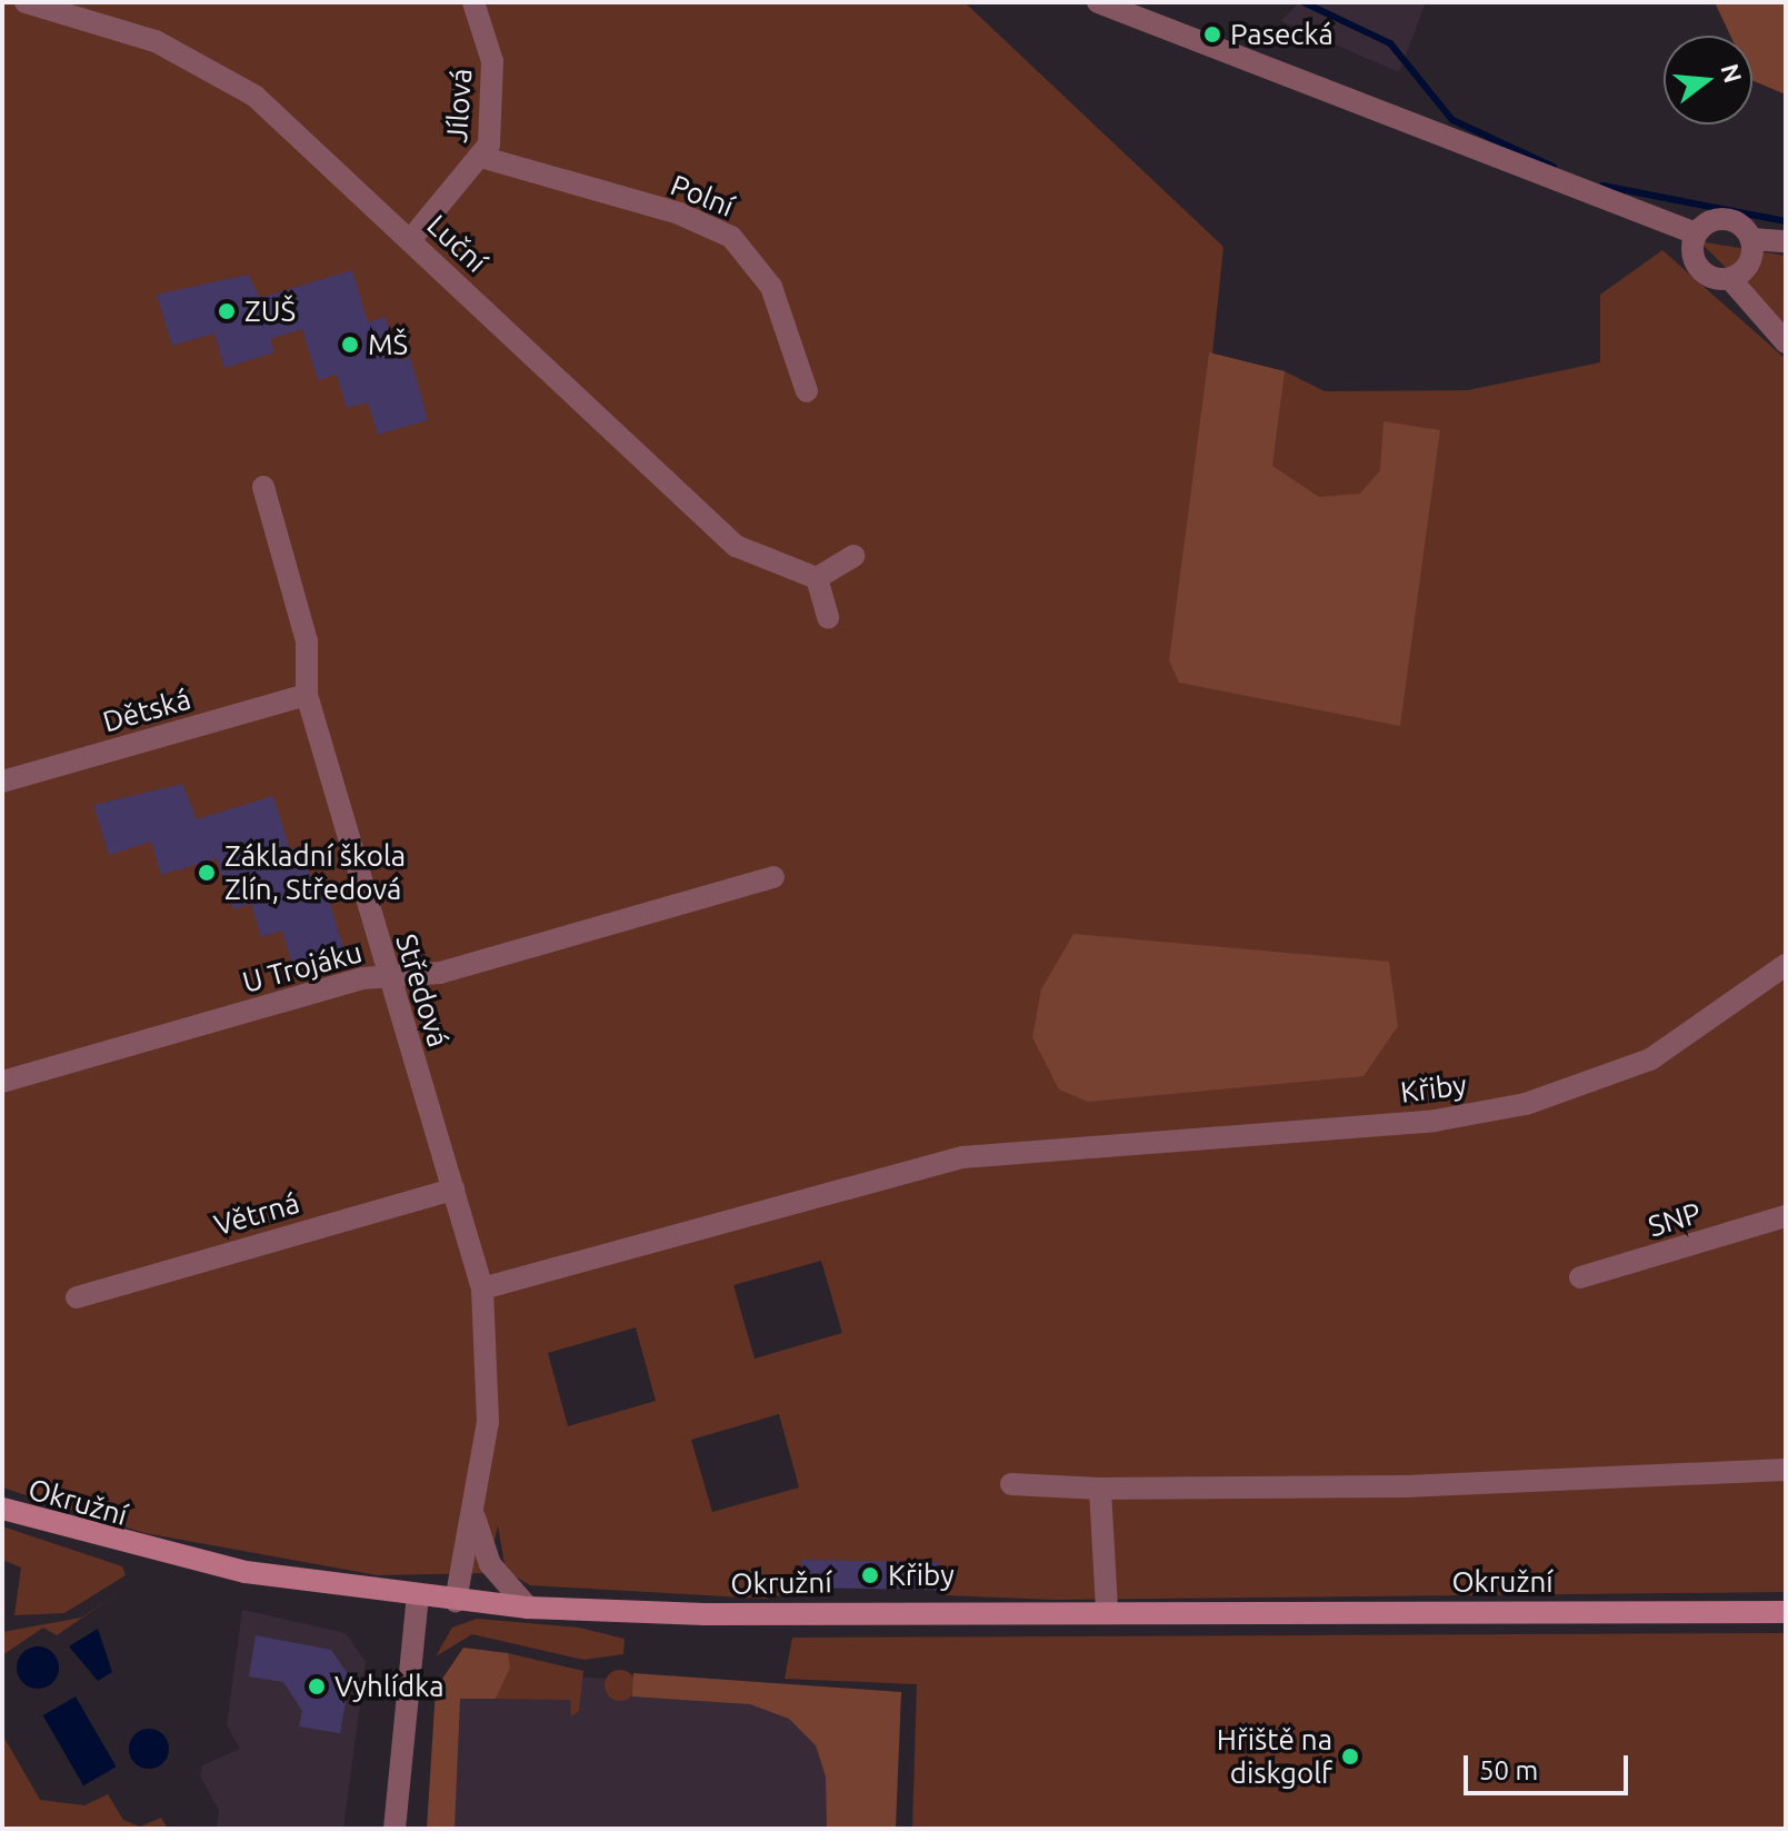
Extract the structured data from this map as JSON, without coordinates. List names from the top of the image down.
{
  "streets": {
    "street": [
      "Jílová",
      "Polní",
      "Luční",
      "Dětská",
      "U Trojáku",
      "Středová",
      "Křiby",
      "Větrná",
      "SNP",
      "Okružní"
    ]
  },
  "crossings": [
    ["Jílová", "Polní"],
    ["Jílová", "Luční"],
    ["Dětská", "Středová"],
    ["U Trojáku", "Středová"],
    ["Středová", "Křiby"],
    ["Středová", "Větrná"],
    ["Středová", "Okružní"]
  ],
  "places": [
    "Pasecká",
    "ZUŠ",
    "MŠ",
    "Základní škola Zlín, Středová",
    "Křiby",
    "Vyhlídka",
    "Hřiště na diskgolf"
  ],
  "scale_bar": "50 m",
  "north": "right"
}
